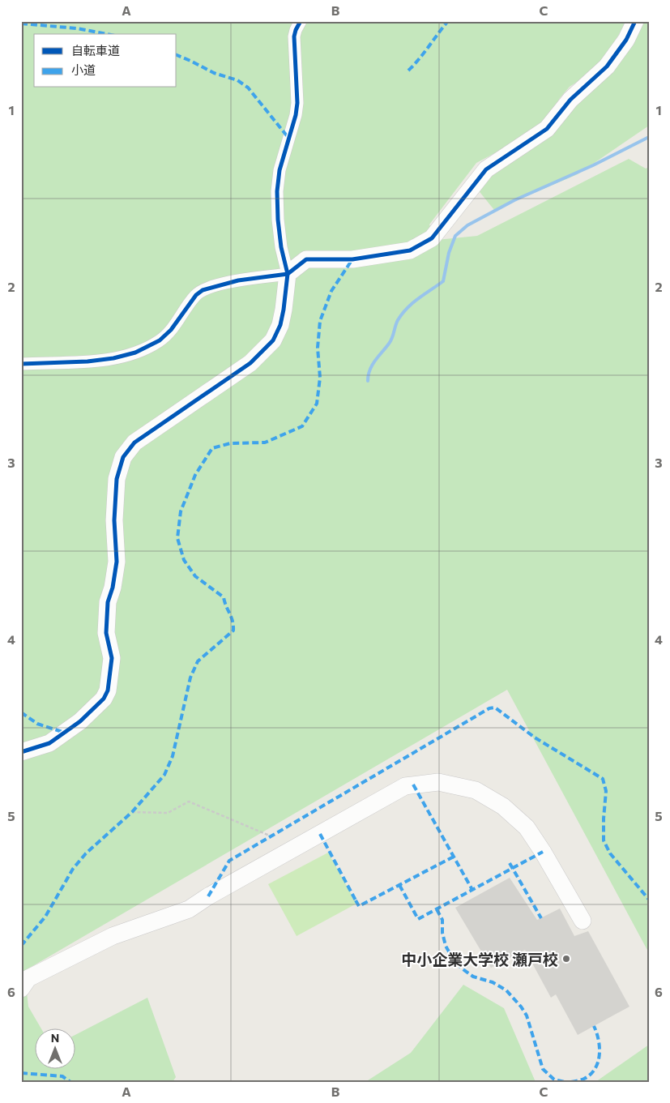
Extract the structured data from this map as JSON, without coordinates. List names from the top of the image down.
{
  "places": ["中小企業大学校 瀬戸校"],
  "legend": ["自転車道", "小道"],
  "north": "top",
  "grid": {
    "columns": ["A", "B", "C"],
    "rows": [
      "1",
      "2",
      "3",
      "4",
      "5",
      "6"
    ]
  }
}
